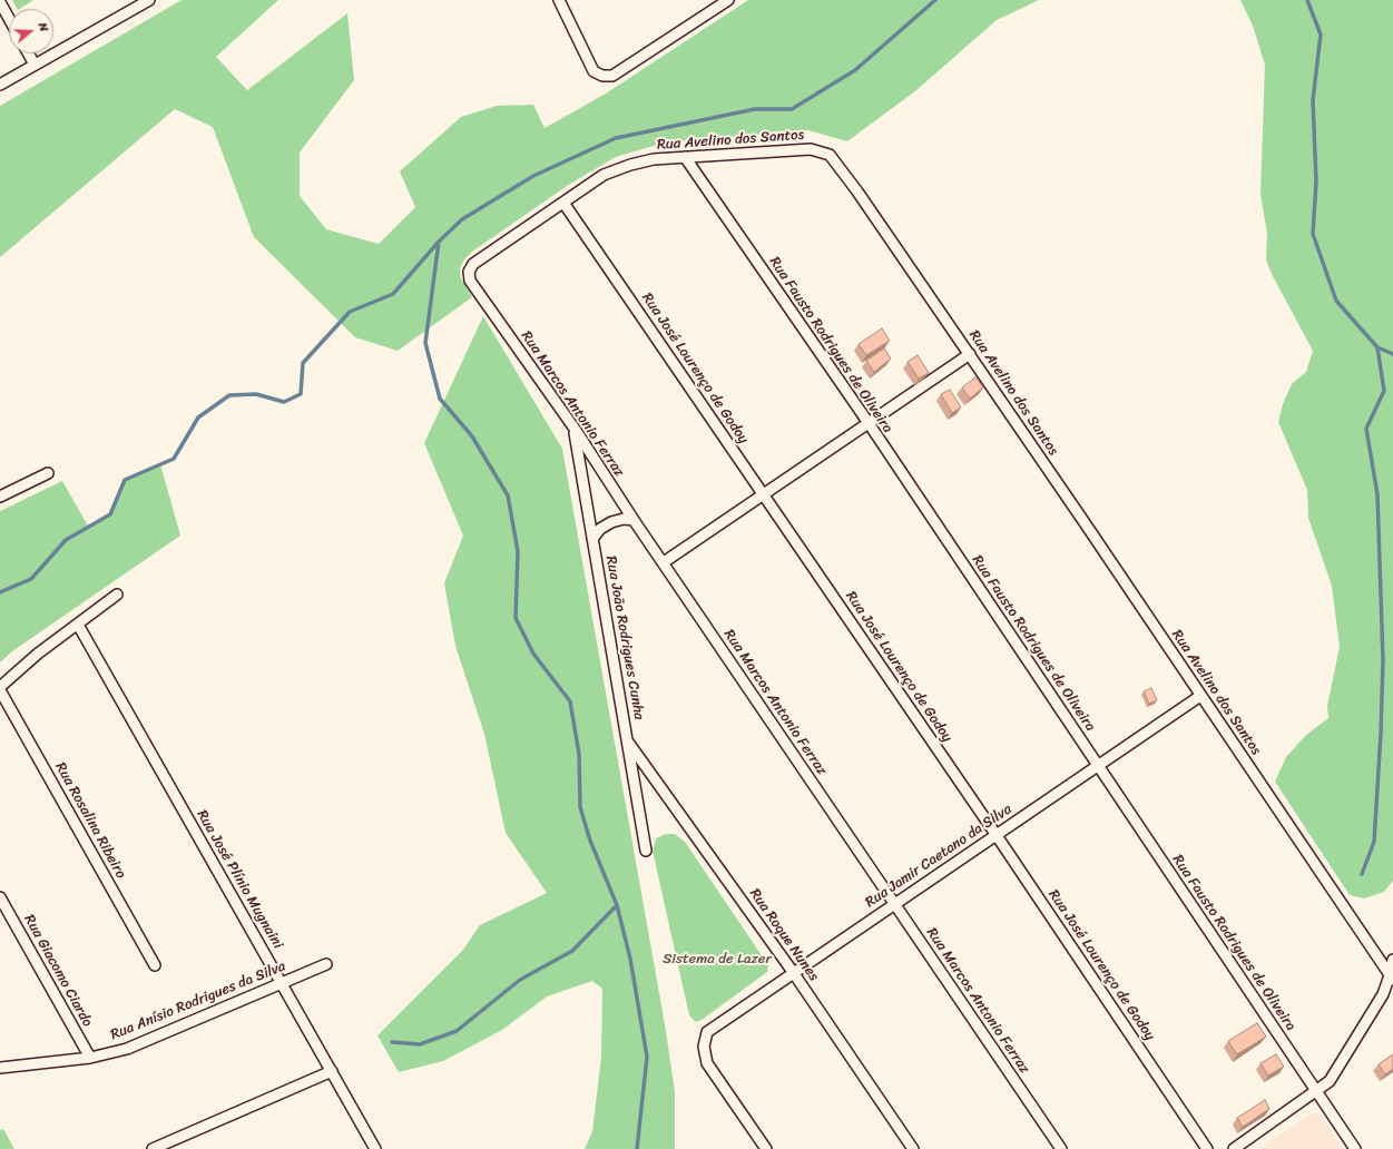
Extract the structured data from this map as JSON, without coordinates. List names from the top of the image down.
{
  "streets": {
    "street": [
      "Rua Avelino dos Santos",
      "Rua Fausto Rodrigues de Oliveira",
      "Rua José Lourenço de Godoy",
      "Rua Marcos Antonio Ferraz",
      "Rua João Rodrigues Cunha",
      "Rua Rosalina Ribeiro",
      "Rua Jamir Caetano da Silva",
      "Rua José Plínio Mugnaini",
      "Rua Roque Nunes",
      "Rua Giacomo Ciardo",
      "Rua Anísio Rodrigues da Silva"
    ]
  },
  "crossings": [
    ["Rua Avelino dos Santos", "Rua Fausto Rodrigues de Oliveira"],
    ["Rua Avelino dos Santos", "Rua José Lourenço de Godoy"],
    ["Rua Avelino dos Santos", "Rua Marcos Antonio Ferraz"],
    ["Rua Avelino dos Santos", "Rua Jamir Caetano da Silva"],
    ["Rua Fausto Rodrigues de Oliveira", "Rua Jamir Caetano da Silva"],
    ["Rua José Lourenço de Godoy", "Rua Jamir Caetano da Silva"],
    ["Rua Marcos Antonio Ferraz", "Rua João Rodrigues Cunha"],
    ["Rua Marcos Antonio Ferraz", "Rua Jamir Caetano da Silva"],
    ["Rua João Rodrigues Cunha", "Rua Roque Nunes"],
    ["Rua Jamir Caetano da Silva", "Rua Roque Nunes"],
    ["Rua José Plínio Mugnaini", "Rua Anísio Rodrigues da Silva"],
    ["Rua Giacomo Ciardo", "Rua Anísio Rodrigues da Silva"]
  ],
  "parks": ["Sistema de Lazer"],
  "north": "right"
}
